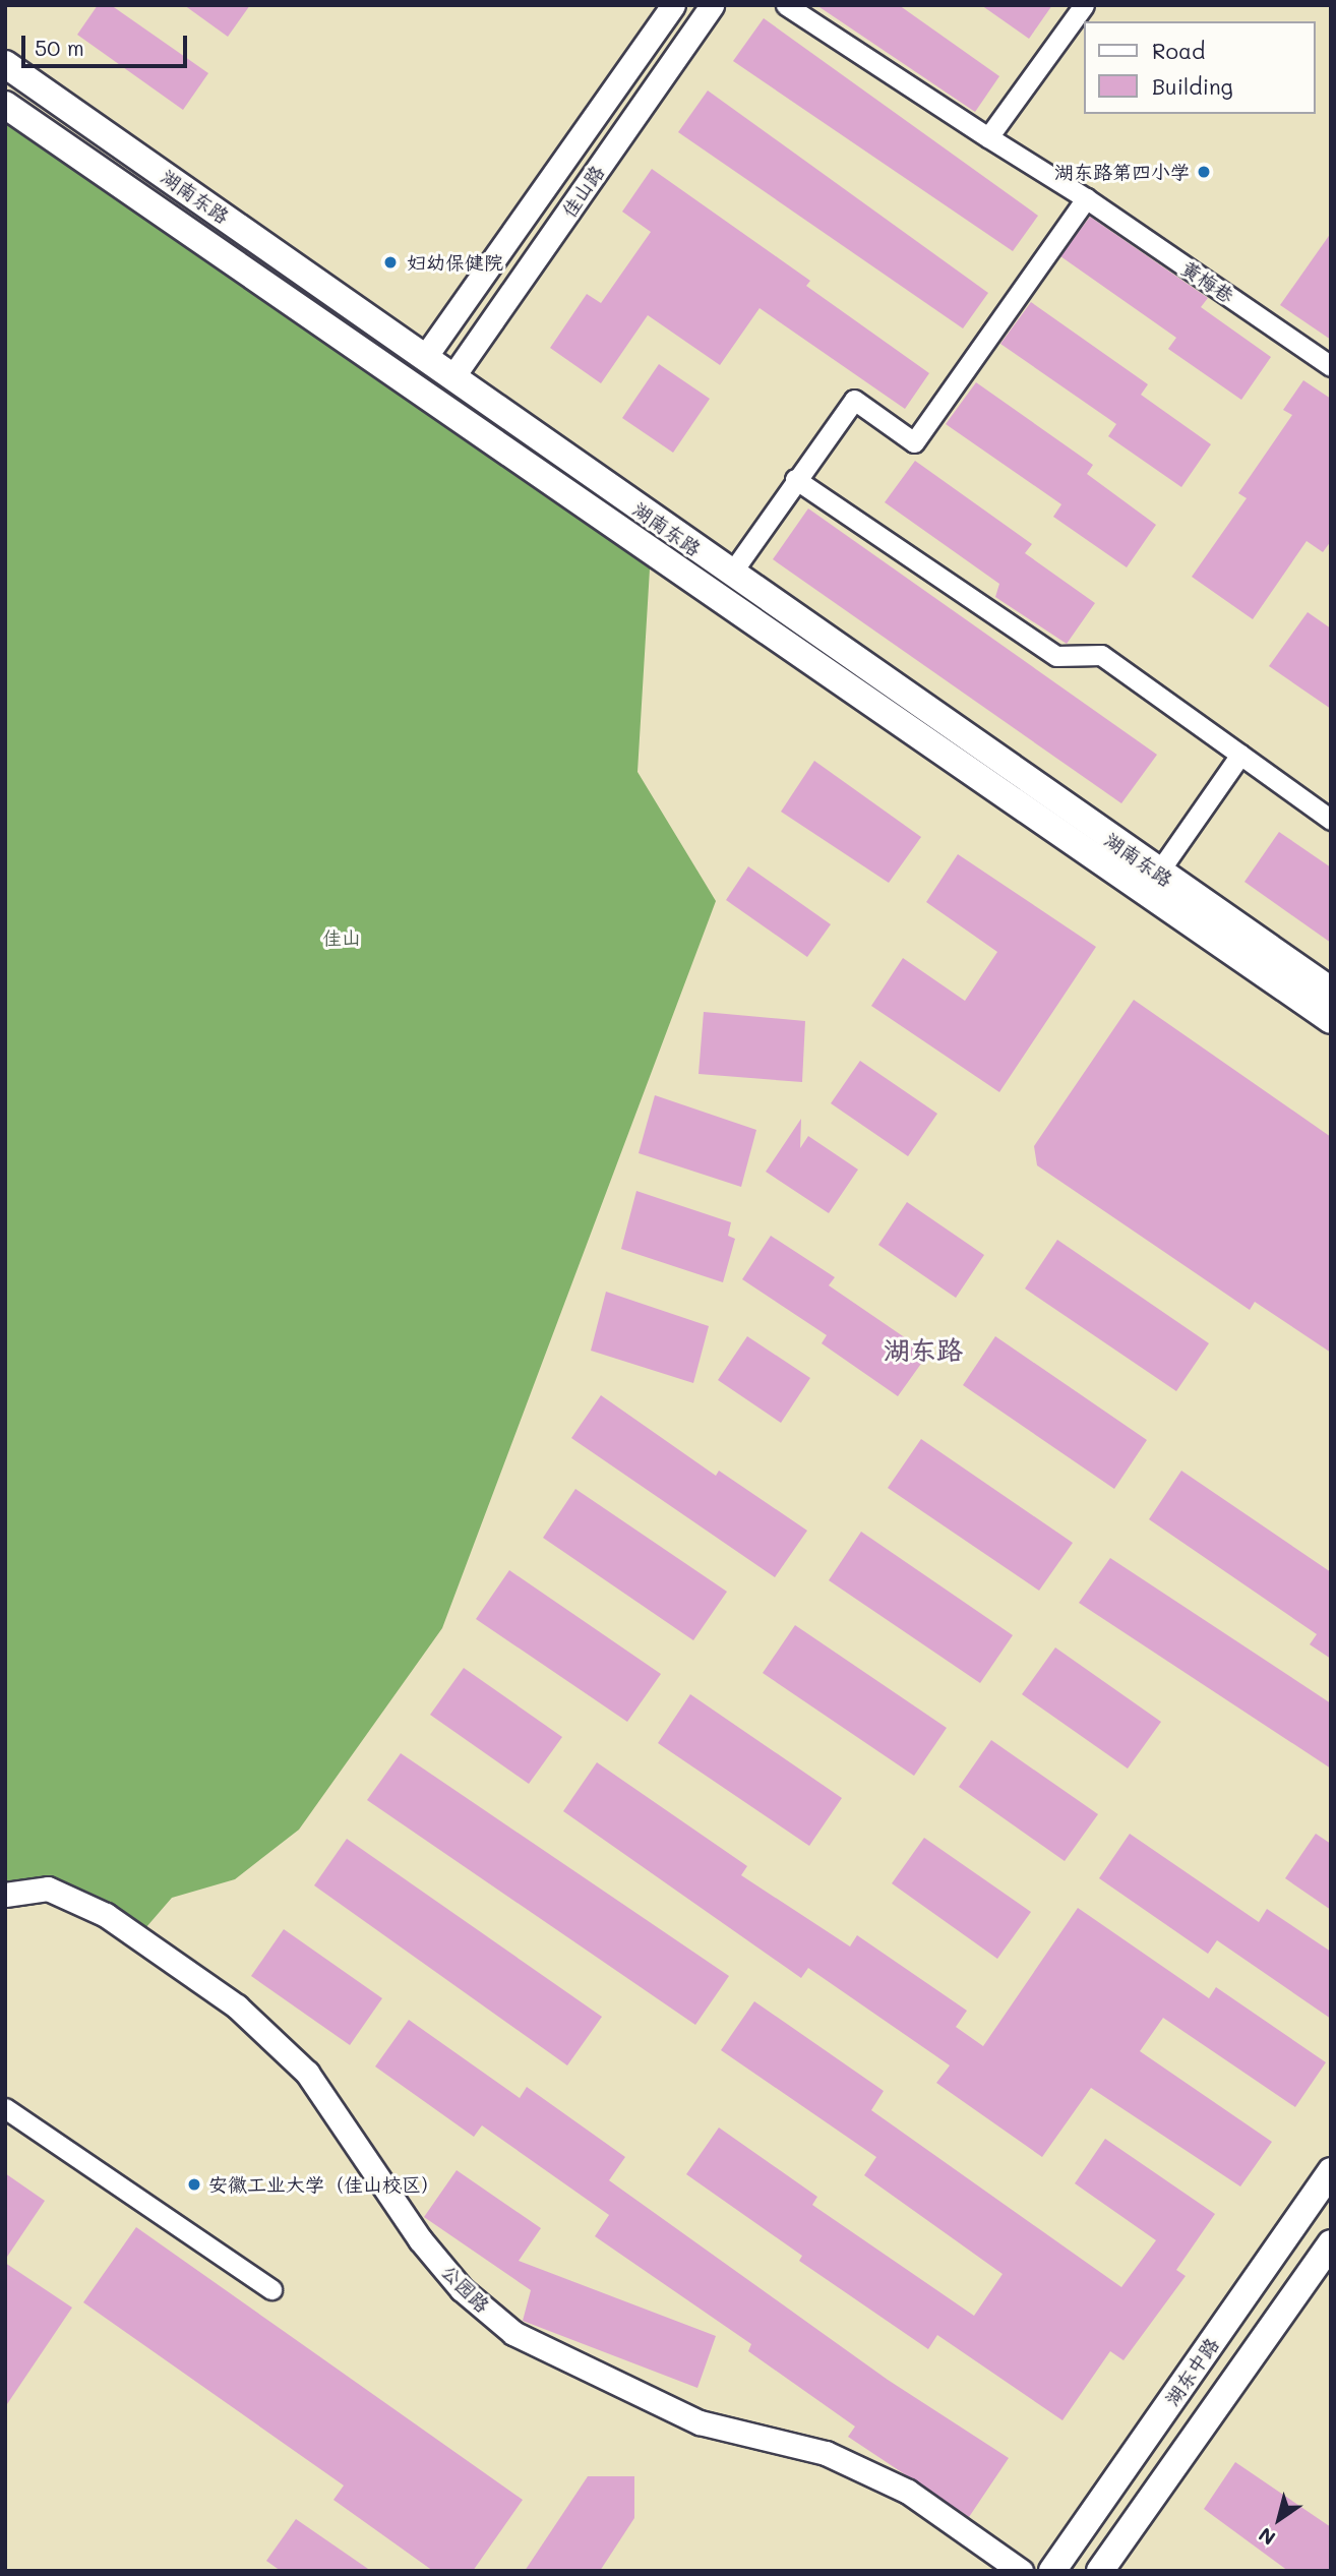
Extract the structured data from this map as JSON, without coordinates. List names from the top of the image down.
{
  "streets": {
    "main road": ["湖南东路", "湖东中路"],
    "street": ["佳山路", "黄梅巷", "公园路"]
  },
  "crossings": [
    ["佳山路", "湖南东路"]
  ],
  "districts": ["湖东路"],
  "parks": ["佳山"],
  "places": ["湖东路第四小学", "妇幼保健院", "安徽工业大学（佳山校区）"],
  "legend": ["Road", "Building"],
  "scale_bar": "50 m",
  "north": "bottom left"
}
